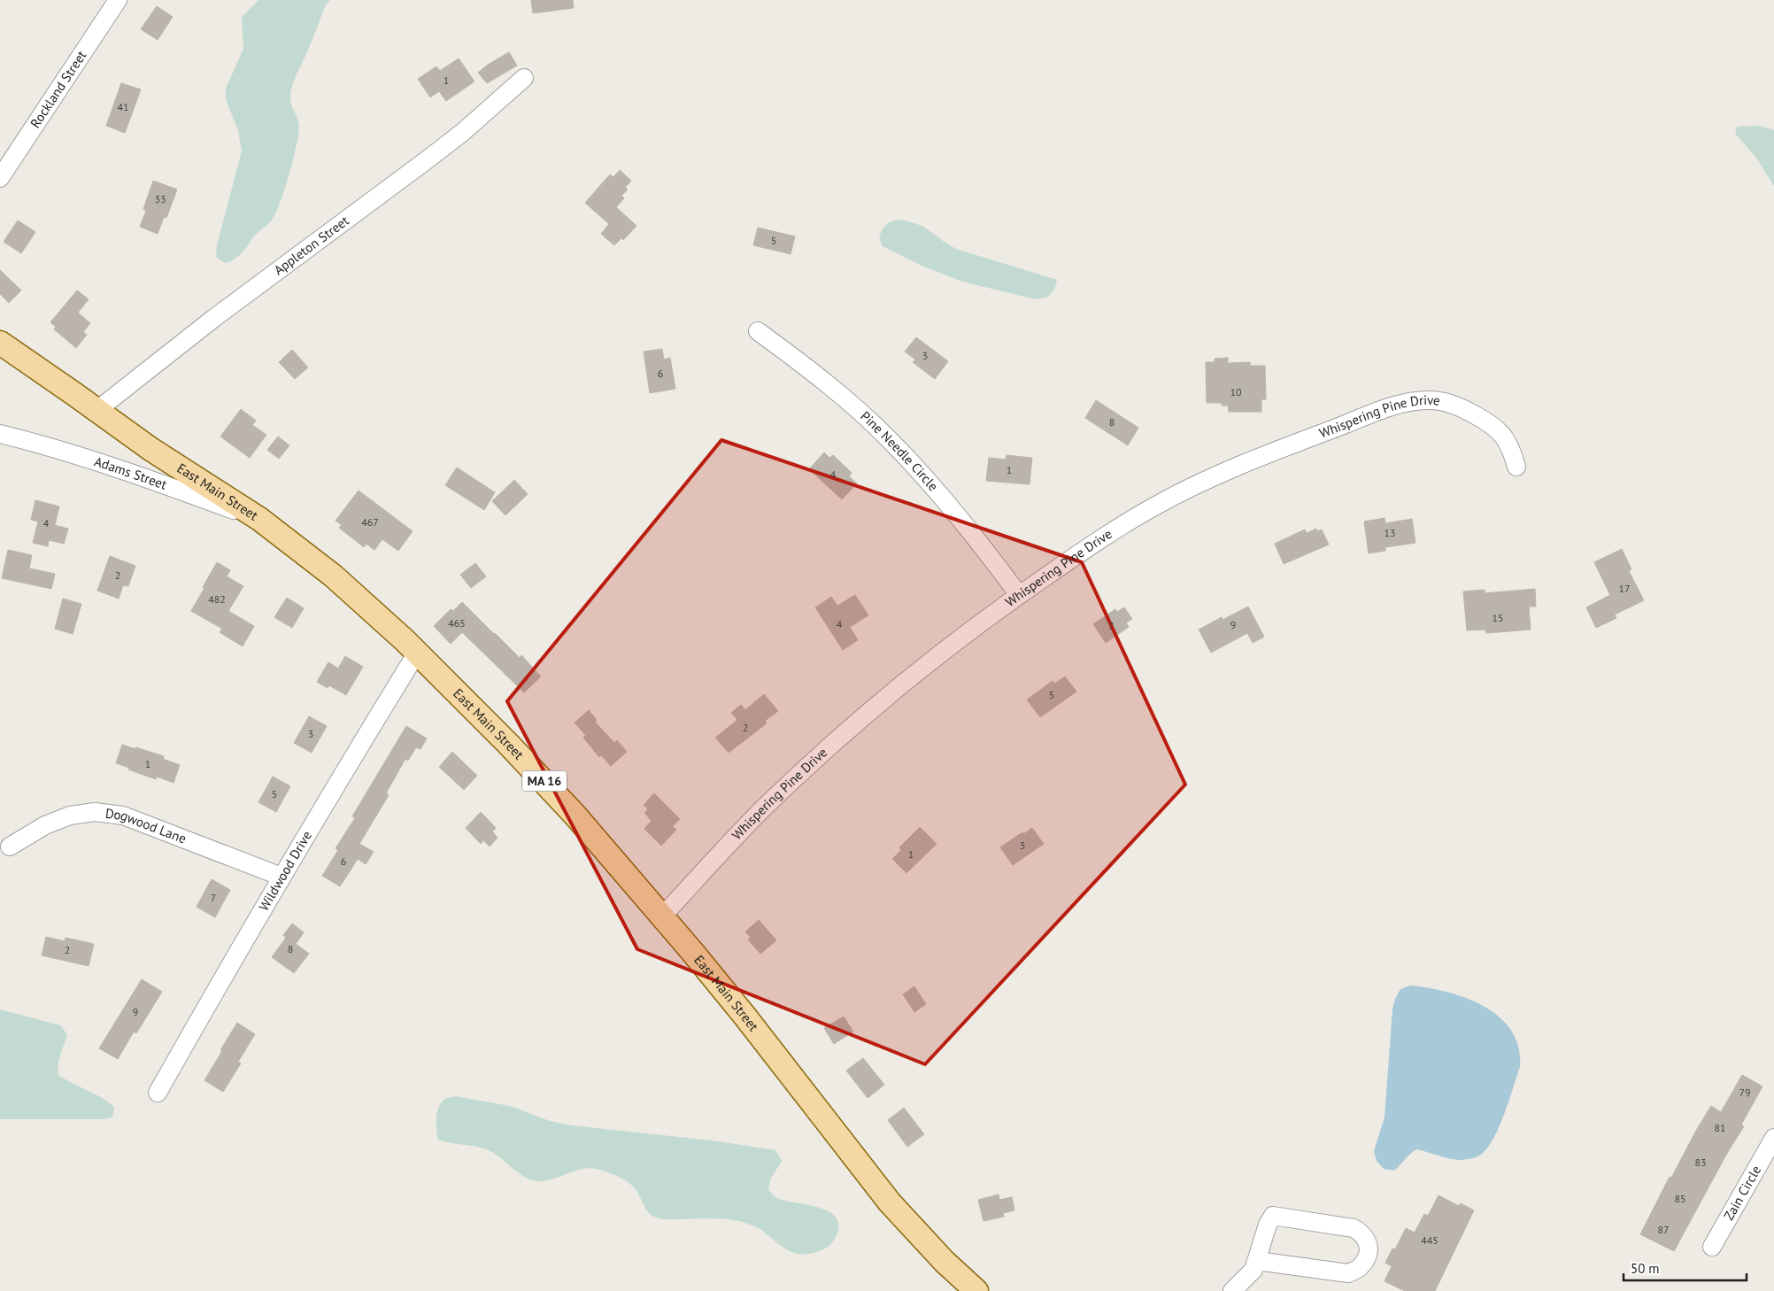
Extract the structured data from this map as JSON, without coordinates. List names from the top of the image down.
{
  "streets": {
    "main road": ["East Main Street", "MA 16"],
    "street": [
      "Rockland Street",
      "Appleton Street",
      "Whispering Pine Drive",
      "Pine Needle Circle",
      "Adams Street",
      "Dogwood Lane",
      "Wildwood Drive",
      "Zain Circle"
    ]
  },
  "crossings": [
    ["Appleton Street", "East Main Street"],
    ["Whispering Pine Drive", "Pine Needle Circle"],
    ["Whispering Pine Drive", "East Main Street"],
    ["Adams Street", "East Main Street"],
    ["East Main Street", "Wildwood Drive"],
    ["Dogwood Lane", "Wildwood Drive"]
  ],
  "house_numbers": [
    "1",
    "41",
    "33",
    "5",
    "3",
    "6",
    "10",
    "8",
    "1",
    "4",
    "467",
    "4",
    "13",
    "2",
    "17",
    "482",
    "15",
    "465",
    "4",
    "9",
    "7",
    "5",
    "2",
    "3",
    "1",
    "5",
    "3",
    "1",
    "6",
    "7",
    "8",
    "2",
    "9",
    "79",
    "81",
    "83",
    "85",
    "87",
    "445"
  ],
  "scale_bar": "50 m"
}
